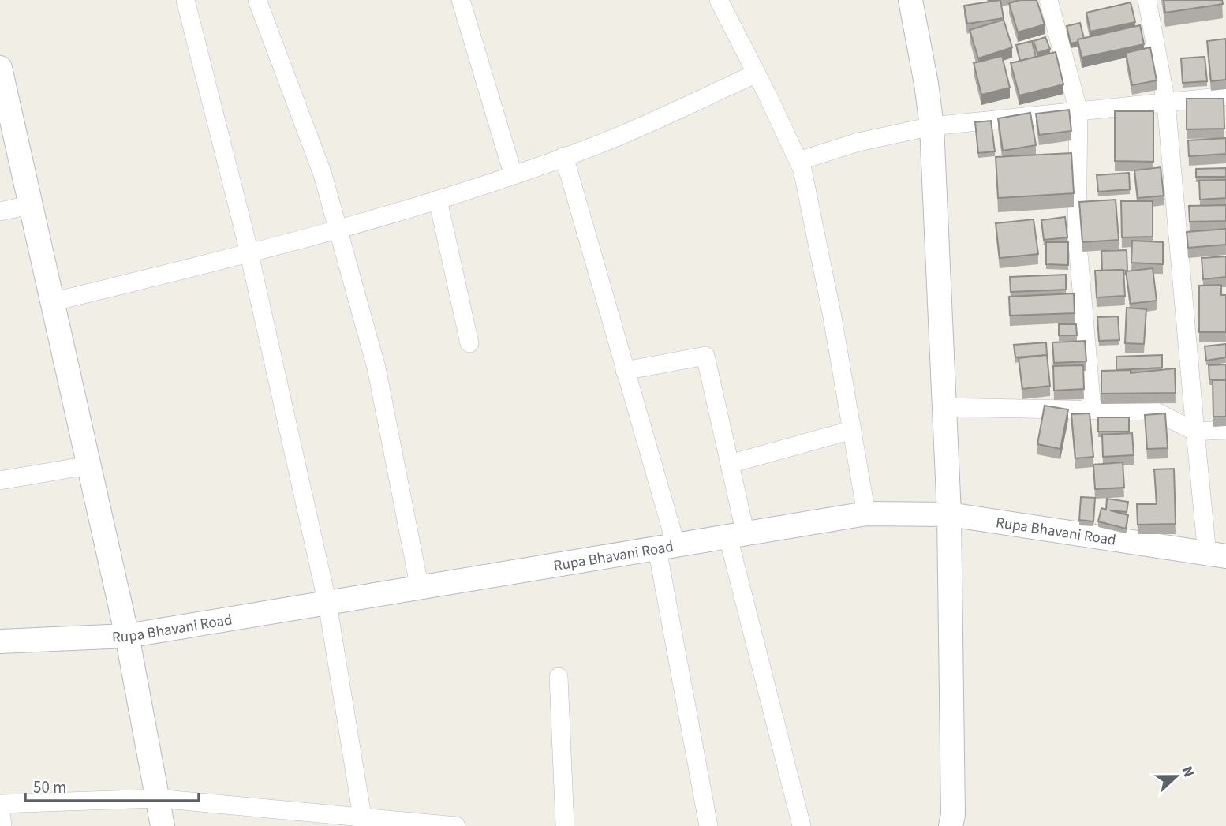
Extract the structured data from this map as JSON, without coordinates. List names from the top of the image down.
{
  "streets": {
    "street": ["Rupa Bhavani Road"]
  },
  "scale_bar": "50 m",
  "north": "right"
}
